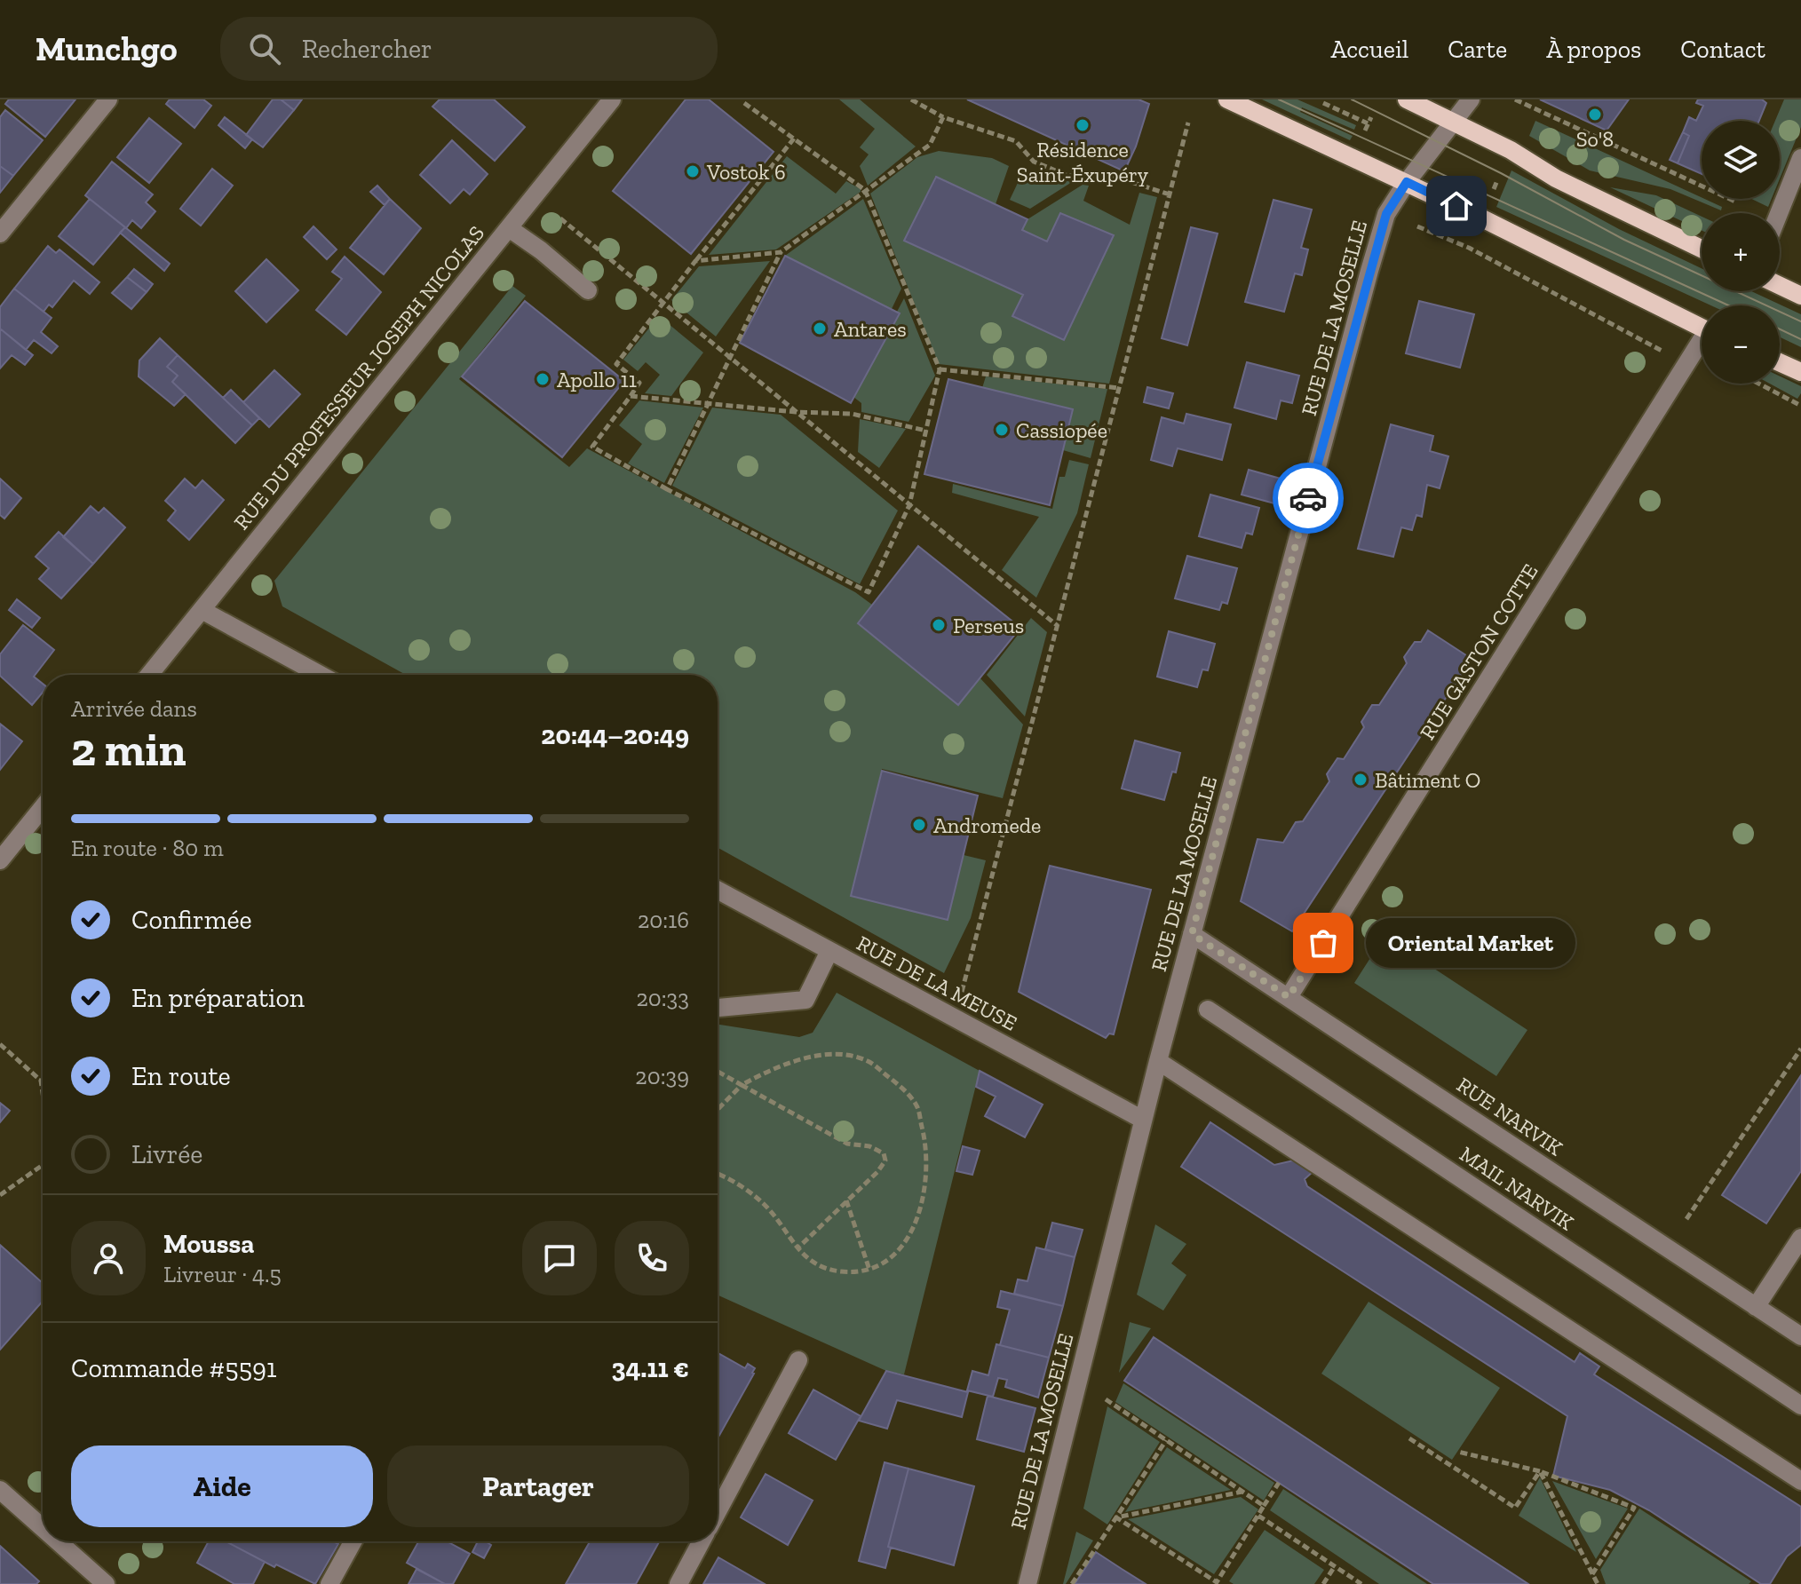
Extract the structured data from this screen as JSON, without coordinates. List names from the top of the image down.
{
  "streets": {
    "street": [
      "RUE DE LA MOSELLE",
      "RUE DU PROFESSEUR JOSEPH NICOLAS",
      "RUE GASTON COTTE",
      "RUE DE LA MEUSE",
      "RUE NARVIK",
      "MAIL NARVIK"
    ]
  },
  "crossings": [
    ["RUE DE LA MOSELLE", "RUE DE LA MEUSE"],
    ["RUE DE LA MOSELLE", "RUE NARVIK"],
    ["RUE GASTON COTTE", "RUE NARVIK"]
  ],
  "places": [
    "So'8",
    "Résidence Saint-Éxupéry",
    "Vostok 6",
    "Antares",
    "Apollo 11",
    "Cassiopée",
    "Perseus",
    "Bâtiment O",
    "Andromede",
    "Oriental Market"
  ],
  "page": {
    "header": "Munchgo",
    "search": "Rechercher",
    "nav": [
      "Accueil",
      "Carte",
      "À propos",
      "Contact"
    ],
    "map_buttons": ["+", "−"],
    "heading": ["2 min", "Arrivée dans", "20:44–20:49"],
    "panel": [
      "Moussa",
      "Livreur · 4.5",
      "Commande #5591",
      "34.11 €"
    ],
    "bar": "En route · 80 m",
    "list": [
      ["Confirmée", "20:16"],
      ["En préparation", "20:33"],
      ["En route", "20:39"],
      "Livrée"
    ],
    "bubble": "Oriental Market",
    "buttons": ["Aide", "Partager"]
  }
}
